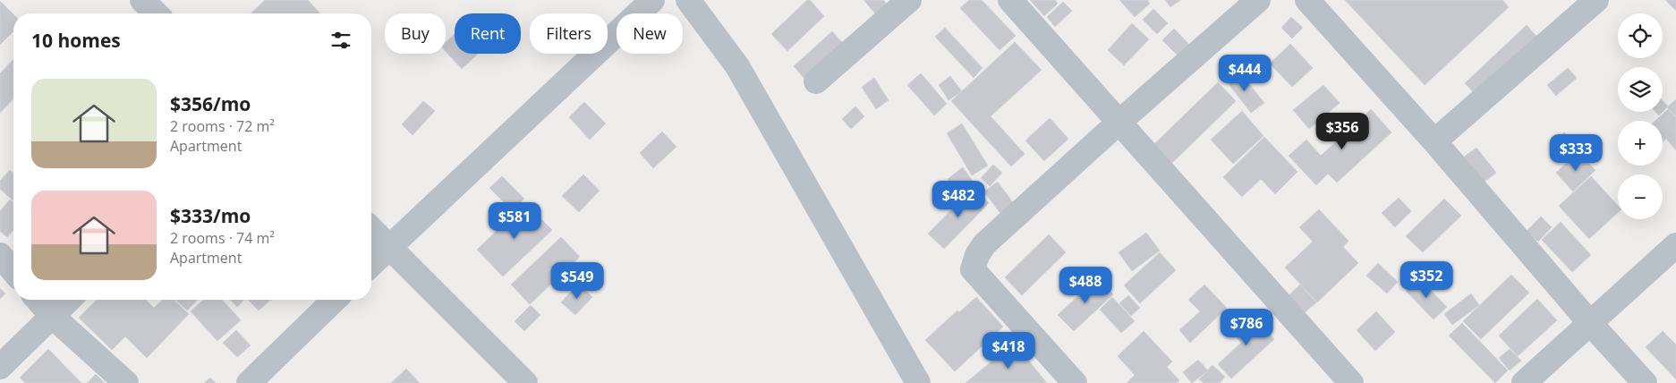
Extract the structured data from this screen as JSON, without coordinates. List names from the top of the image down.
{
  "page": {
    "map_buttons": ["+", "−"],
    "chip": [
      "Buy",
      "Rent",
      "Filters",
      "New"
    ],
    "heading": "10 homes",
    "price": [
      "$444",
      "$356",
      "$333",
      "$482",
      "$581",
      "$352",
      "$549",
      "$488",
      "$786",
      "$418"
    ],
    "list": [
      {
        "name": "$356/mo",
        "note": "2 rooms · 72 m² · Apartment"
      },
      {
        "name": "$333/mo",
        "note": "2 rooms · 74 m² · Apartment"
      }
    ]
  }
}
